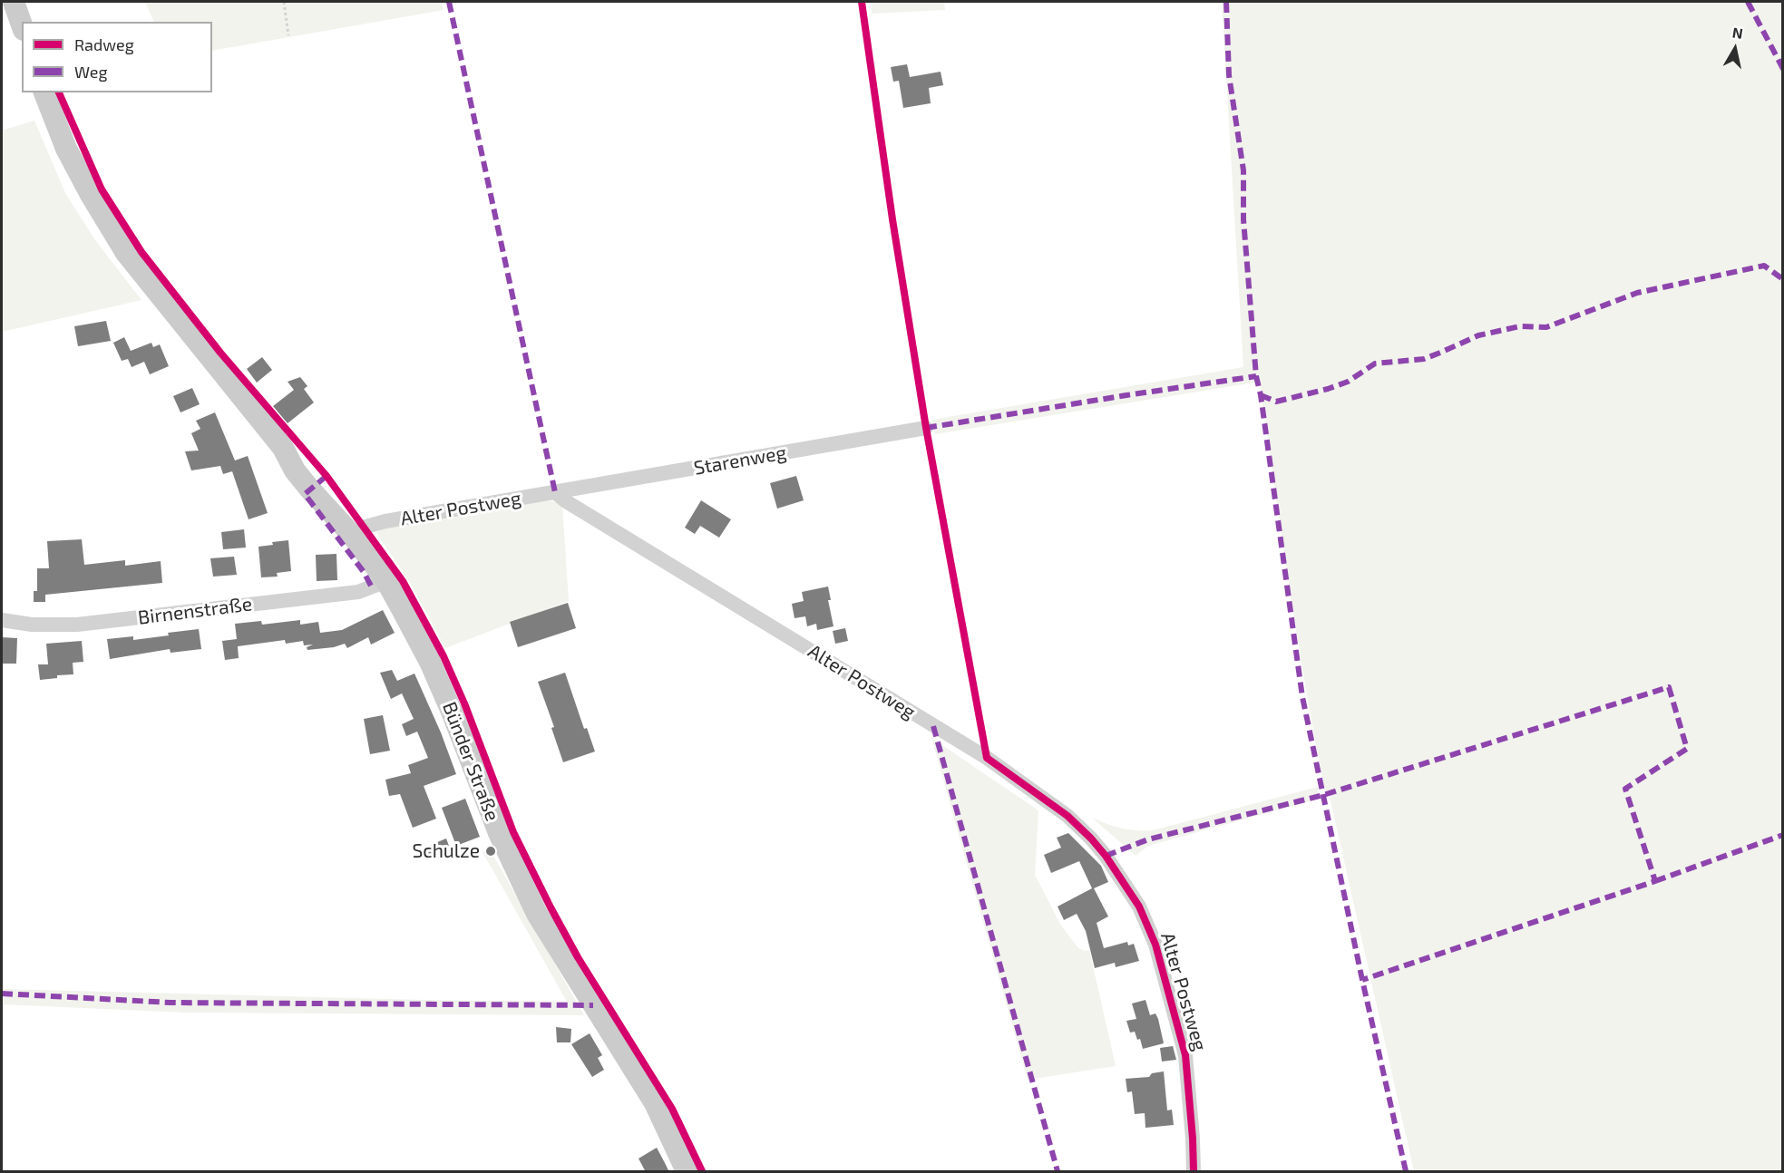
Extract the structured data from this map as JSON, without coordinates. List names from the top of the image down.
{
  "streets": {
    "main road": ["Bünder Straße"],
    "street": ["Starenweg", "Alter Postweg", "Birnenstraße"]
  },
  "crossings": [
    ["Starenweg", "Alter Postweg"],
    ["Alter Postweg", "Bünder Straße"],
    ["Birnenstraße", "Bünder Straße"]
  ],
  "places": ["Schulze"],
  "legend": ["Radweg", "Weg"],
  "north": "top"
}
